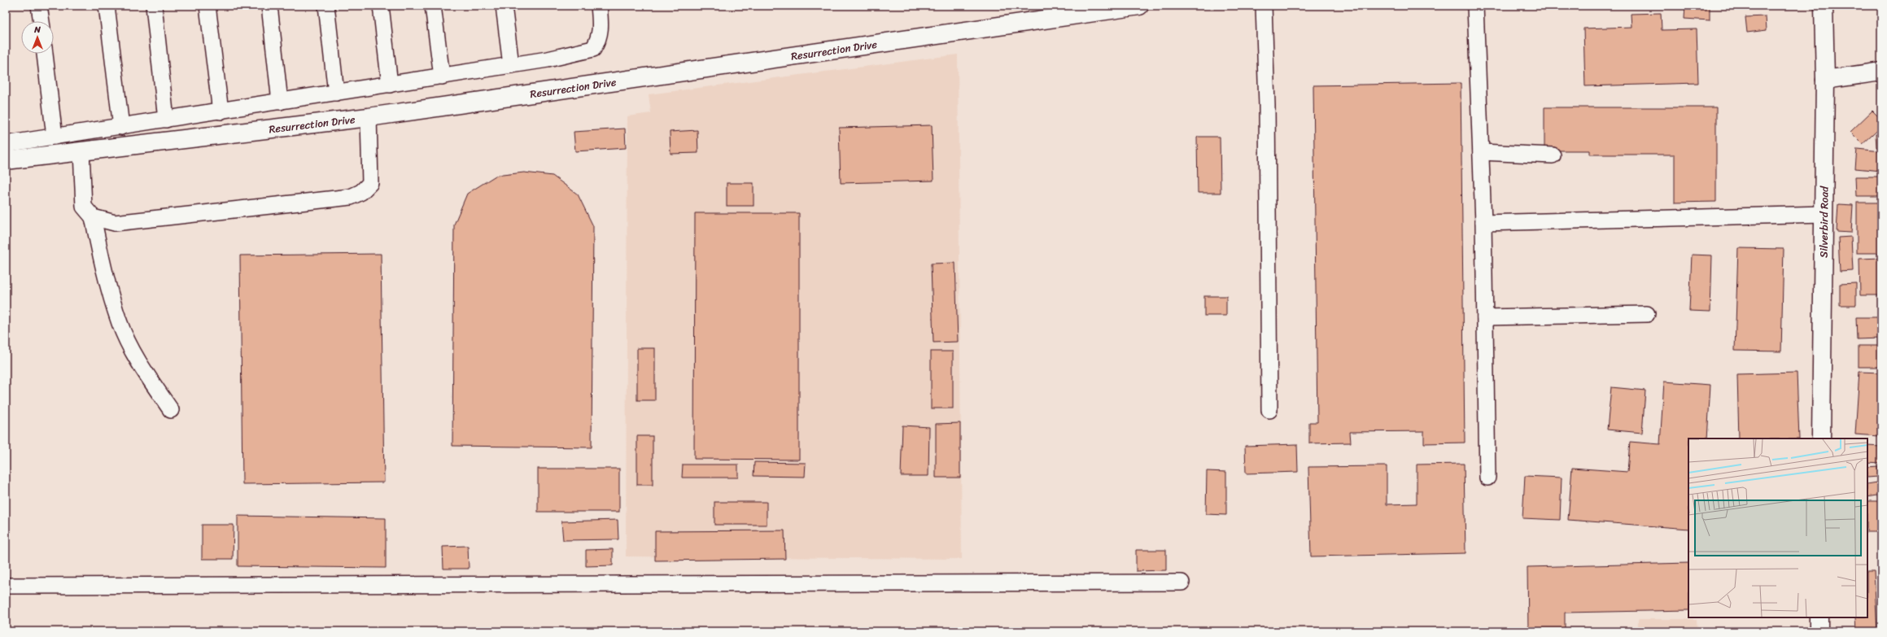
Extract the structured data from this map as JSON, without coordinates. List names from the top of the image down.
{
  "streets": {
    "street": ["Resurrection Drive", "Silverbird Road"]
  },
  "north": "top"
}
